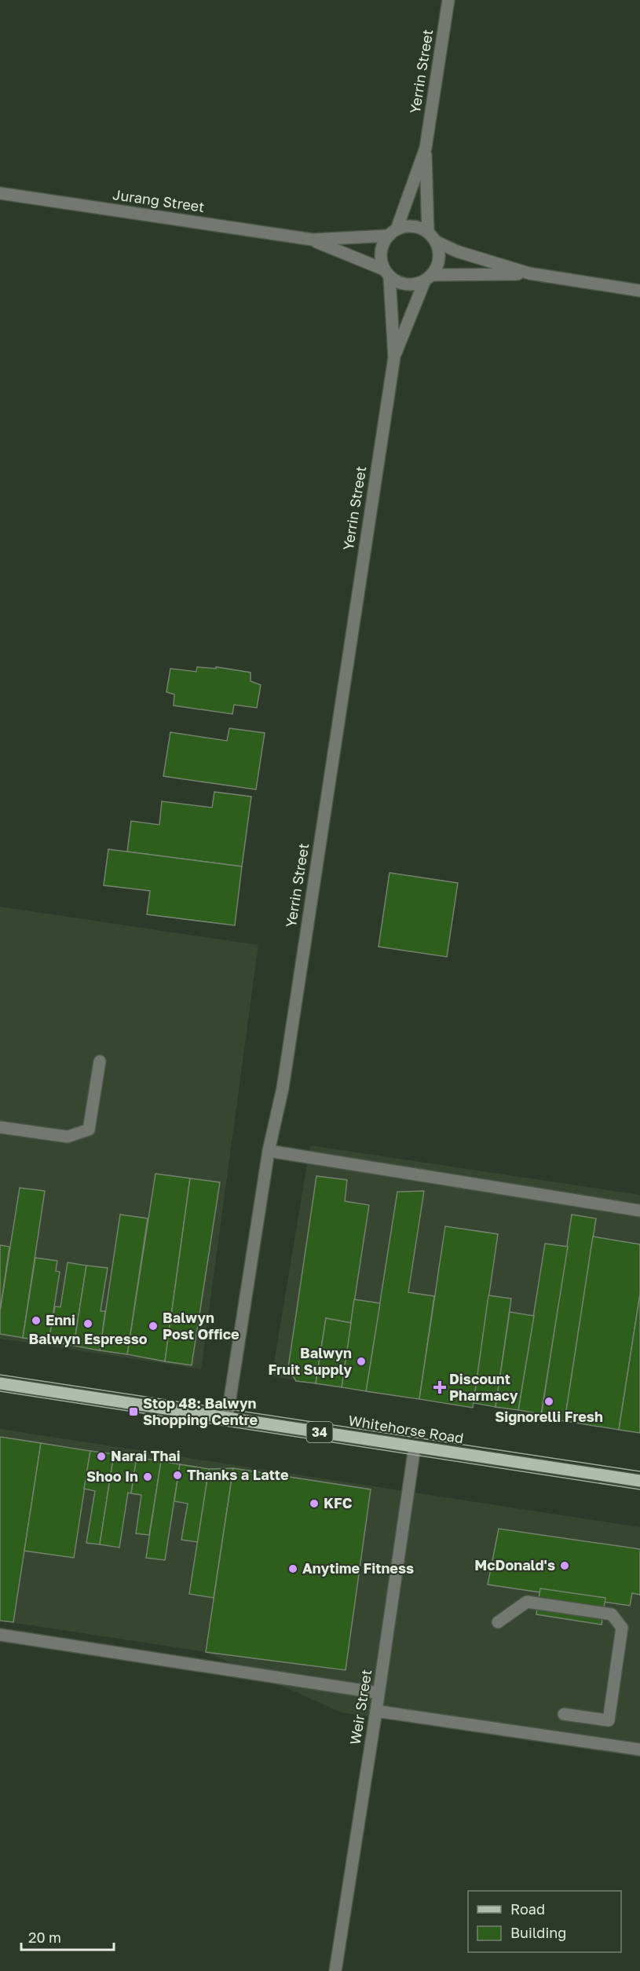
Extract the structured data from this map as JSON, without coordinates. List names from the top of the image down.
{
  "streets": {
    "main road": ["Whitehorse Road", "34"],
    "street": ["Yerrin Street", "Jurang Street", "Weir Street"]
  },
  "crossings": [
    ["Yerrin Street", "Jurang Street"],
    ["Yerrin Street", "Whitehorse Road"],
    ["Whitehorse Road", "Weir Street"]
  ],
  "places": {
    "other": [
      "Enni",
      "Balwyn Espresso",
      "Balwyn Post Office",
      "Balwyn Fruit Supply",
      "Signorelli Fresh",
      "Narai Thai",
      "Thanks a Latte",
      "Shoo In",
      "KFC",
      "McDonald's",
      "Anytime Fitness"
    ],
    "health": ["Discount Pharmacy"],
    "transit": ["Stop 48: Balwyn Shopping Centre"]
  },
  "legend": ["Road", "Building"],
  "scale_bar": "20 m"
}
